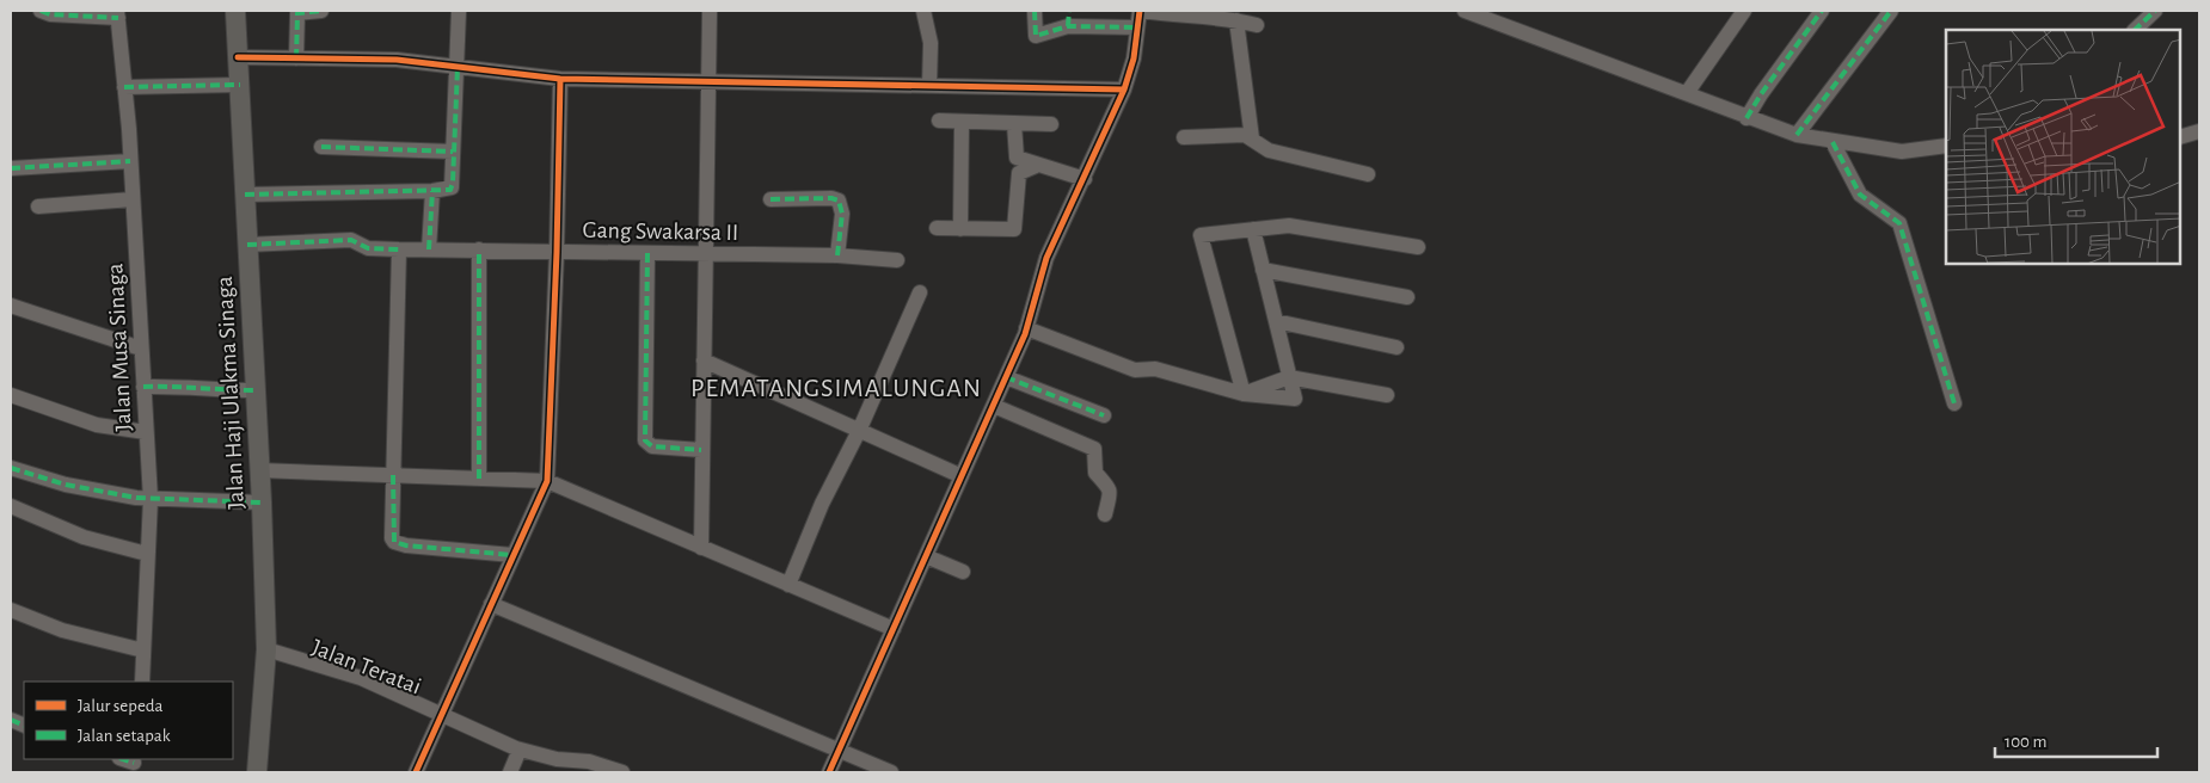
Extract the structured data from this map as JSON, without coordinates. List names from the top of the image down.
{
  "streets": {
    "main road": ["Jalan Haji Ulakma Sinaga"],
    "street": ["Gang Swakarsa II", "Jalan Musa Sinaga", "Jalan Teratai"]
  },
  "crossings": [
    ["Gang Swakarsa II", "Jalan Haji Ulakma Sinaga"],
    ["Jalan Haji Ulakma Sinaga", "Jalan Teratai"]
  ],
  "districts": ["PEMATANGSIMALUNGAN"],
  "legend": ["Jalur sepeda", "Jalan setapak"],
  "scale_bar": "100 m"
}
